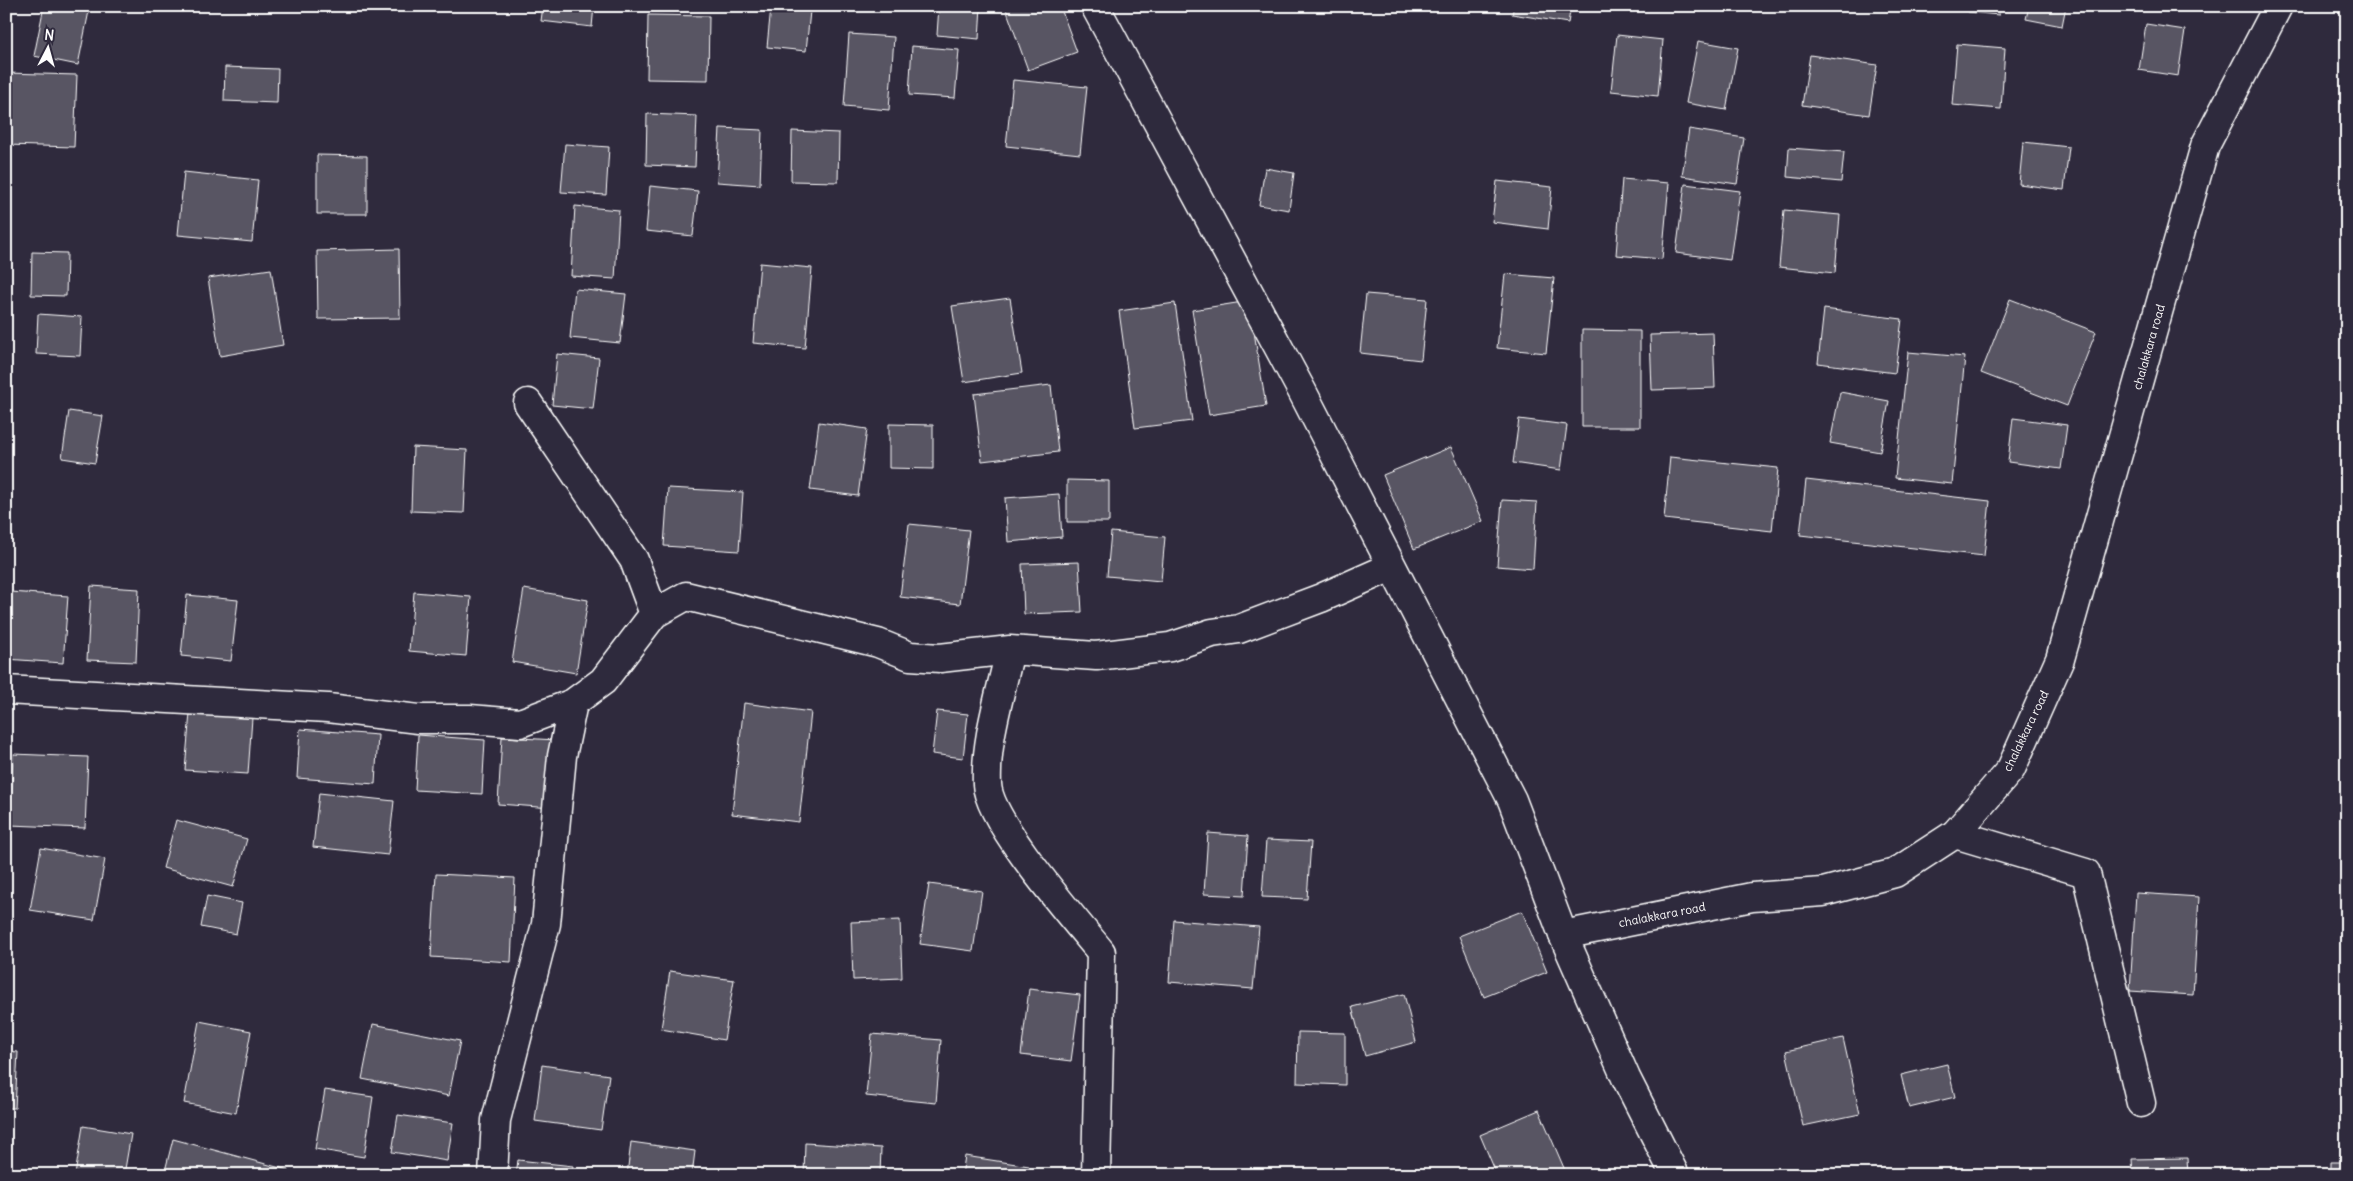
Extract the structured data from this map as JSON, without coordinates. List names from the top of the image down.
{
  "streets": {
    "street": ["chalakkara road"]
  },
  "north": "top"
}
